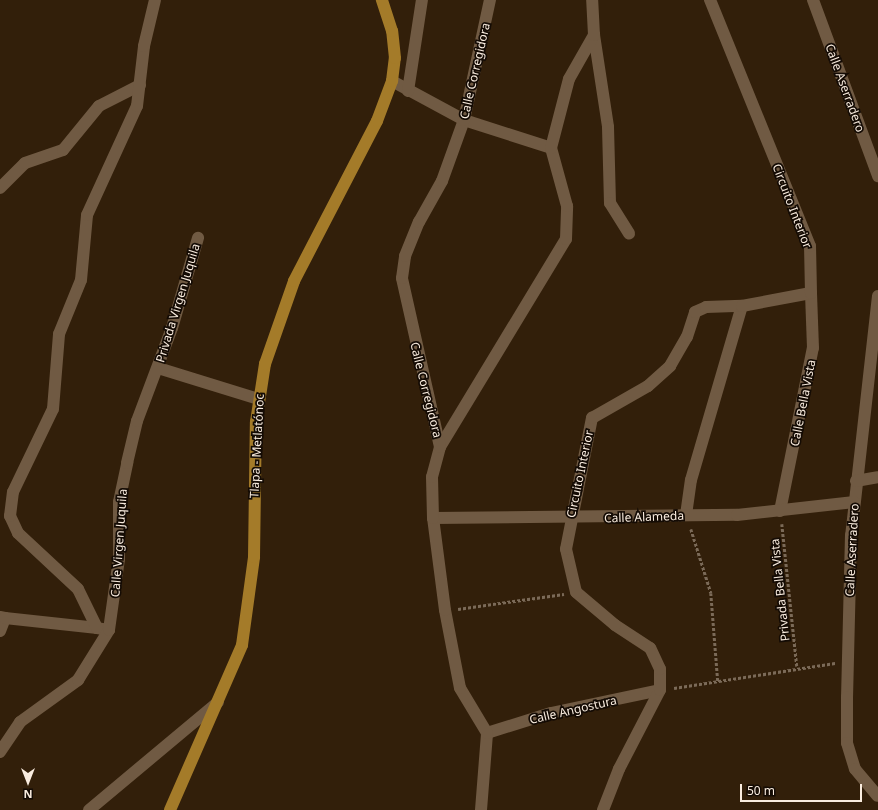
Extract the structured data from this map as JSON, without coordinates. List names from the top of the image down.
{
  "streets": {
    "main road": ["Tlapa - Metlatónoc"],
    "street": [
      "Calle Corregidora",
      "Calle Aserradero",
      "Circuito Interior",
      "Privada Virgen Juquila",
      "Calle Bella Vista",
      "Calle Alameda",
      "Calle Virgen Juquila",
      "Calle Angostura"
    ],
    "path": ["Privada Bella Vista"]
  },
  "crossings": [
    ["Calle Corregidora", "Calle Alameda"],
    ["Calle Corregidora", "Calle Angostura"],
    ["Calle Aserradero", "Calle Alameda"],
    ["Circuito Interior", "Calle Bella Vista"],
    ["Circuito Interior", "Calle Alameda"],
    ["Privada Virgen Juquila", "Calle Virgen Juquila"],
    ["Calle Bella Vista", "Calle Alameda"],
    ["Calle Bella Vista", "Privada Bella Vista"],
    ["Calle Alameda", "Privada Bella Vista"]
  ],
  "scale_bar": "50 m",
  "north": "bottom"
}
